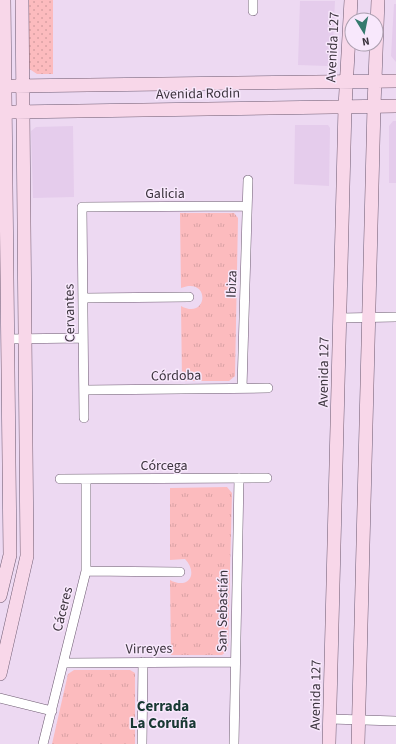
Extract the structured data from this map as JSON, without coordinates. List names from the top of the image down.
{
  "streets": {
    "main road": ["Avenida 127", "Avenida Rodin"],
    "street": [
      "Galicia",
      "Ibiza",
      "Cervantes",
      "Córdoba",
      "Córcega",
      "Cáceres",
      "San Sebastián",
      "Virreyes"
    ]
  },
  "crossings": [
    ["Avenida 127", "Avenida Rodin"],
    ["Galicia", "Ibiza"],
    ["Galicia", "Cervantes"],
    ["Ibiza", "Córdoba"],
    ["Cervantes", "Córdoba"],
    ["Córcega", "Cáceres"],
    ["Córcega", "San Sebastián"],
    ["Cáceres", "Virreyes"],
    ["San Sebastián", "Virreyes"]
  ],
  "districts": ["Cerrada La Coruña"],
  "north": "bottom"
}
